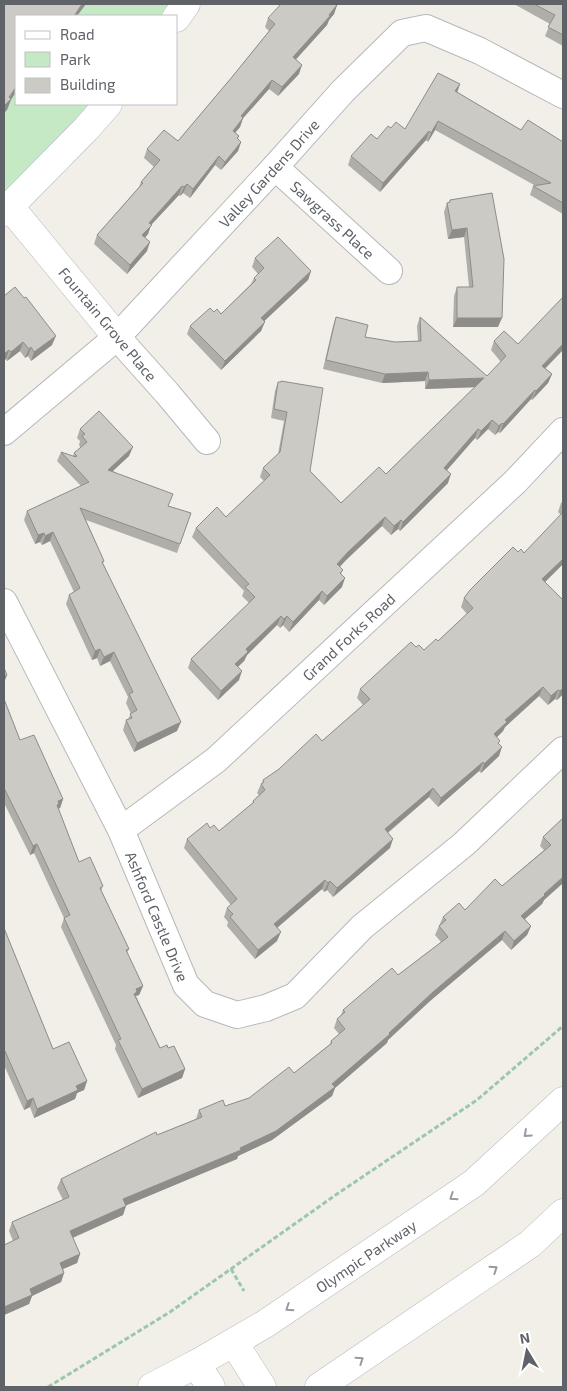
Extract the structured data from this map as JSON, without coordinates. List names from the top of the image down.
{
  "streets": {
    "main road": ["Fountain Grove Place", "Olympic Parkway"],
    "street": [
      "Valley Gardens Drive",
      "Sawgrass Place",
      "Grand Forks Road",
      "Ashford Castle Drive"
    ]
  },
  "crossings": [
    ["Valley Gardens Drive", "Sawgrass Place"],
    ["Valley Gardens Drive", "Fountain Grove Place"],
    ["Grand Forks Road", "Ashford Castle Drive"]
  ],
  "legend": ["Road", "Park", "Building"],
  "north": "top"
}
